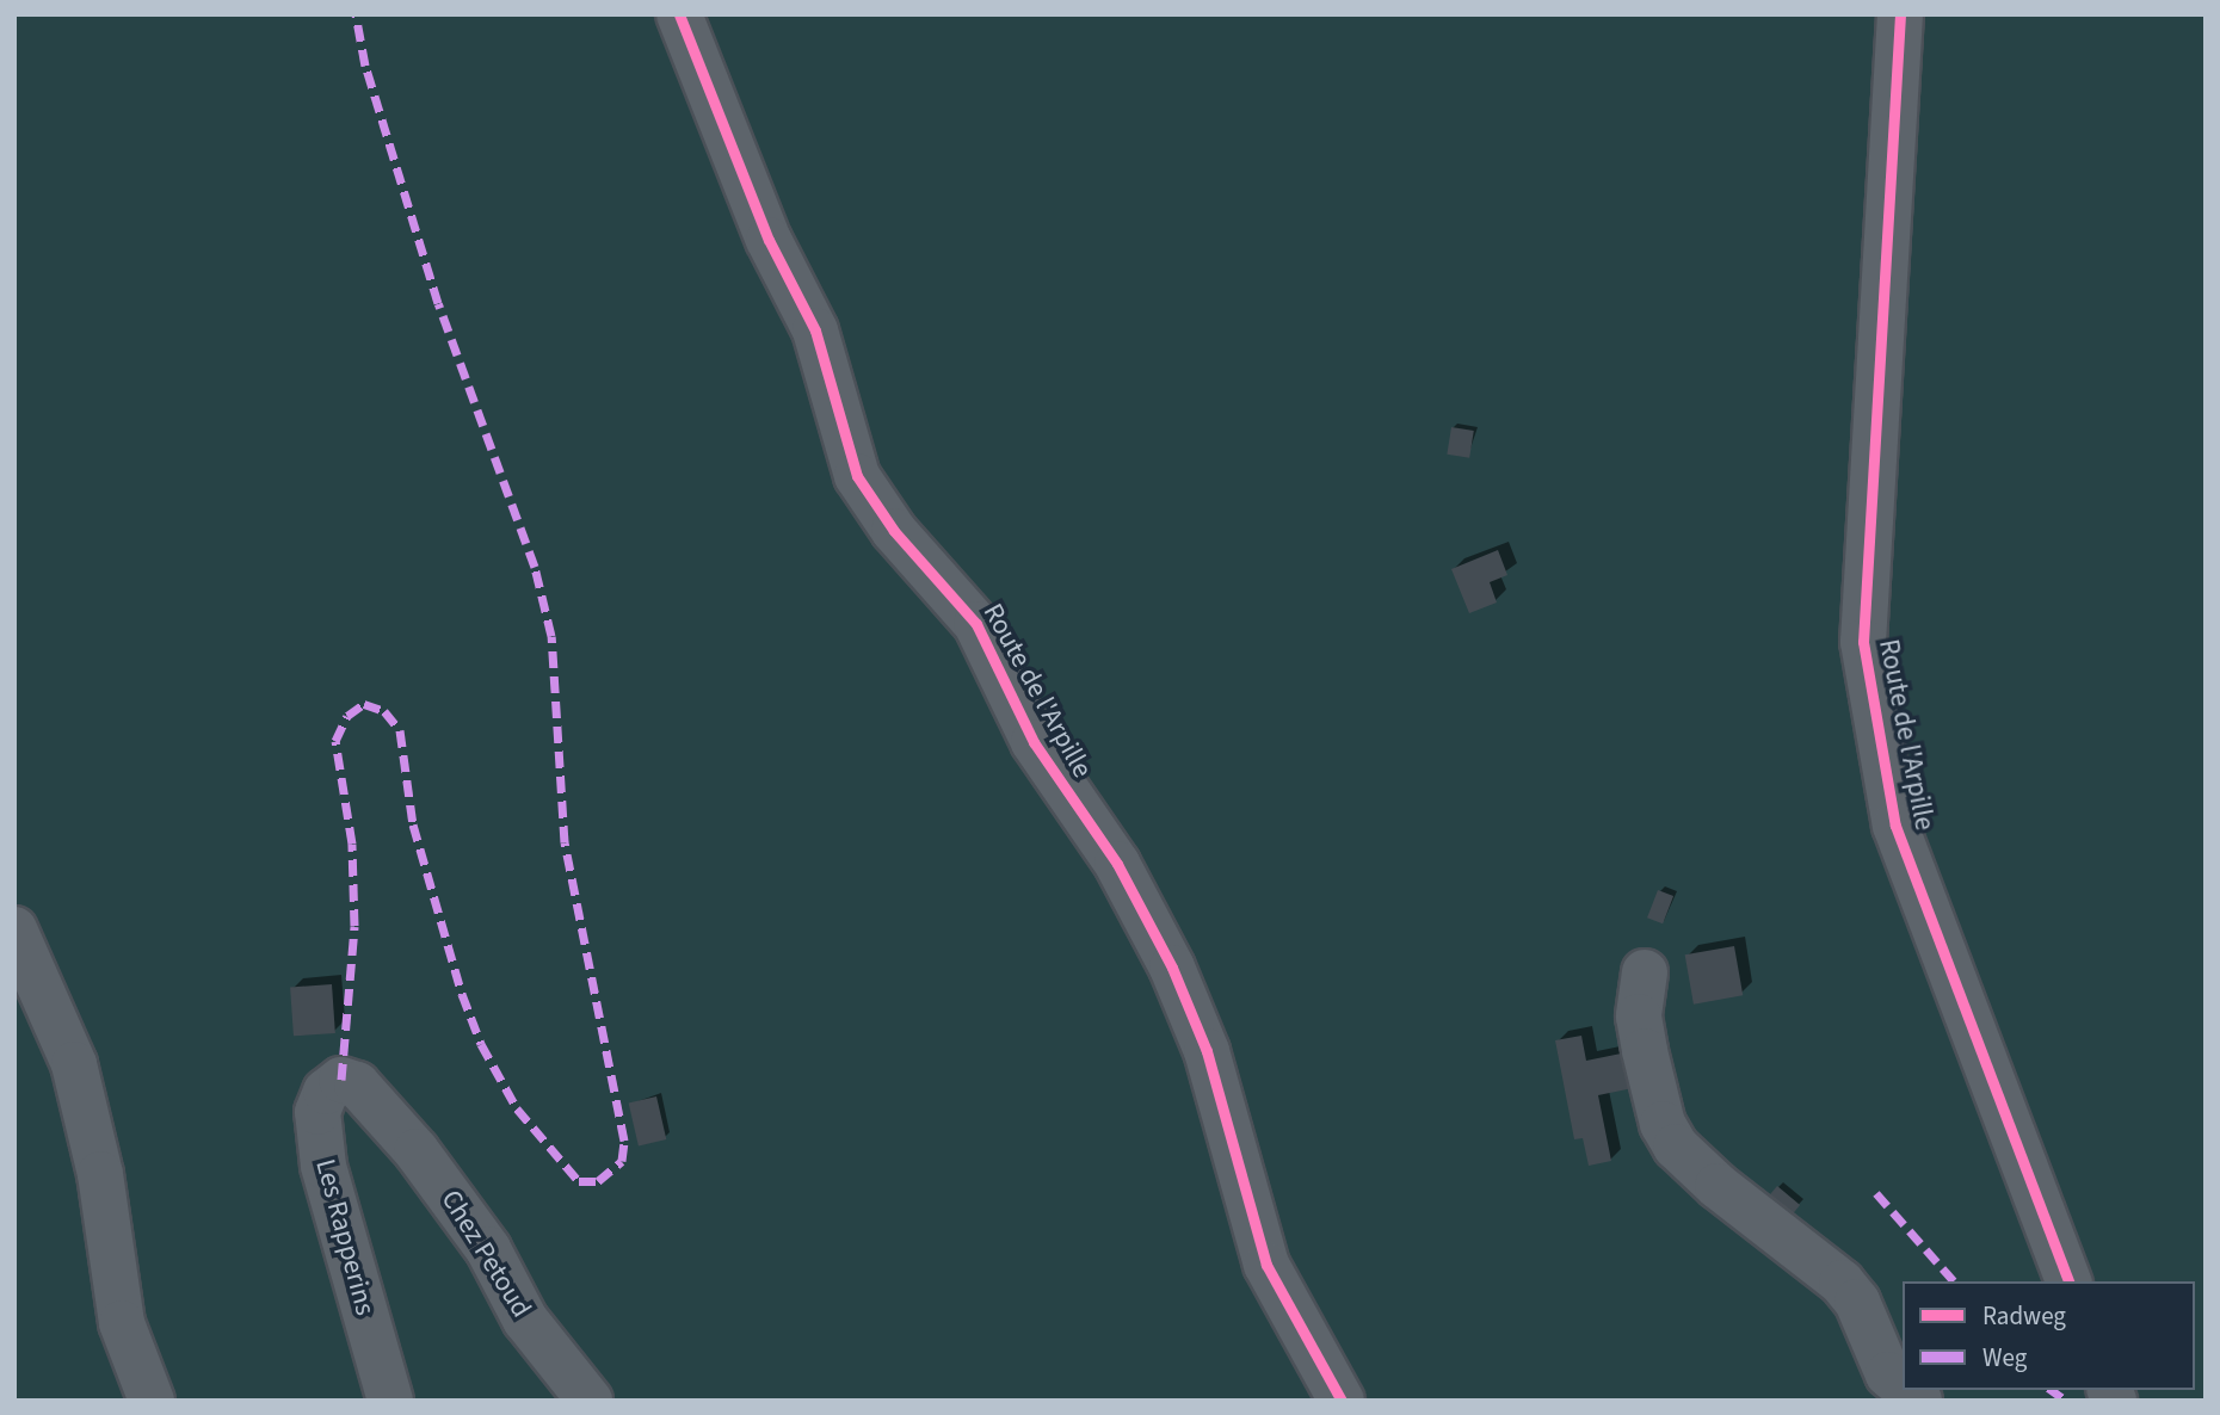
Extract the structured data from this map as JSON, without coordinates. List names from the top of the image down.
{
  "streets": {
    "street": ["Route de l'Arpille", "Les Rapperins", "Chez Petoud"]
  },
  "crossings": [
    ["Les Rapperins", "Chez Petoud"]
  ],
  "legend": ["Radweg", "Weg"]
}
